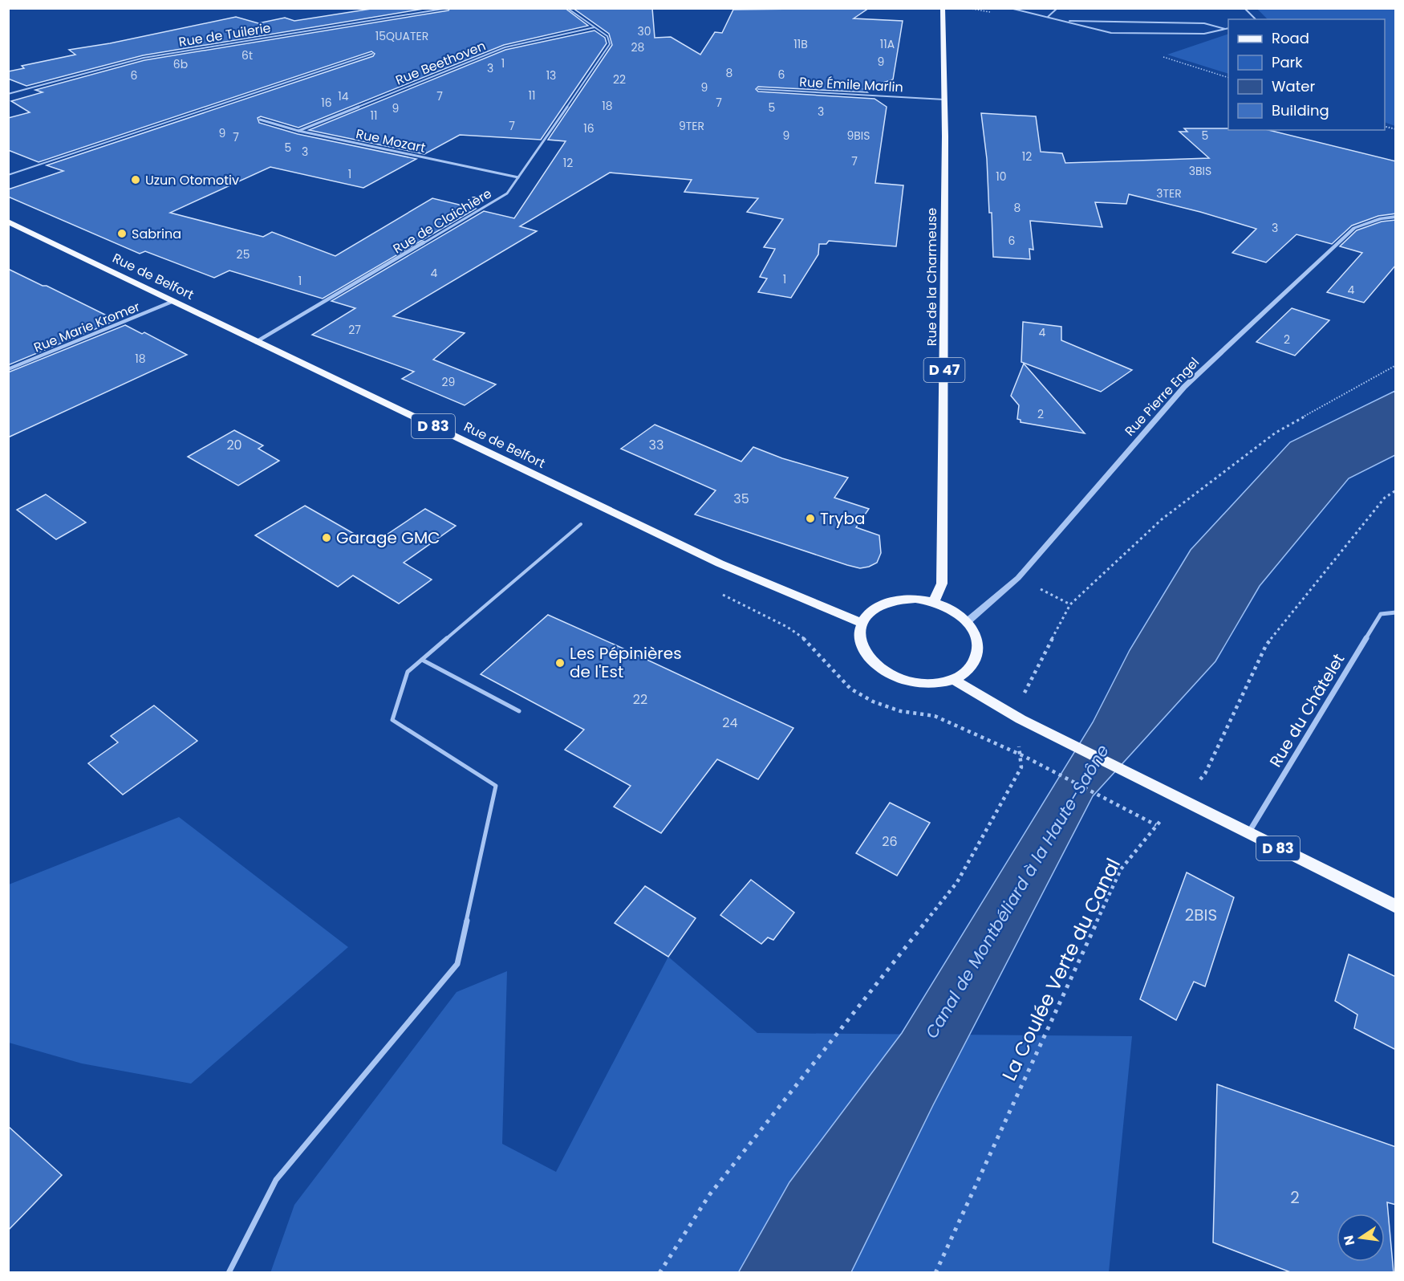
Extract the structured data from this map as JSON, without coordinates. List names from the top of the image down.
{
  "streets": {
    "main road": [
      "Rue de Belfort",
      "Rue de la Charmeuse",
      "D 47",
      "D 83"
    ],
    "street": [
      "Rue de Tuilerie",
      "Rue Beethoven",
      "Rue Émile Marlin",
      "Rue Mozart",
      "Rue de Claichière",
      "Rue Marie Kromer",
      "Rue Pierre Engel",
      "Rue du Châtelet"
    ],
    "path": ["La Coulée Verte du Canal"]
  },
  "crossings": [
    ["Rue Beethoven", "Rue Mozart"],
    ["Rue Beethoven", "Rue de Claichière"],
    ["Rue Émile Marlin", "Rue de la Charmeuse"],
    ["Rue Mozart", "Rue de Claichière"],
    ["Rue de Claichière", "Rue de Belfort"],
    ["Rue de Belfort", "Rue de la Charmeuse"],
    ["Rue de Belfort", "Rue Marie Kromer"],
    ["Rue de Belfort", "Rue Pierre Engel"],
    ["Rue de Belfort", "D 83"],
    ["Rue de la Charmeuse", "Rue Pierre Engel"],
    ["Rue de la Charmeuse", "D 83"],
    ["Rue Pierre Engel", "D 83"],
    ["D 83", "Rue du Châtelet"],
    ["D 83", "La Coulée Verte du Canal"]
  ],
  "water": ["Canal de Montbéliard à la Haute-Saône"],
  "places": [
    "Uzun Otomotiv",
    "Sabrina",
    "Tryba",
    "Garage GMC",
    "Les Pépinières de l'Est"
  ],
  "house_numbers": [
    "30",
    "15QUATER",
    "11B",
    "11A",
    "28",
    "6t",
    "9",
    "1",
    "6b",
    "3",
    "8",
    "6",
    "6",
    "13",
    "22",
    "9",
    "11",
    "14",
    "7",
    "16",
    "7",
    "18",
    "5",
    "9",
    "3",
    "11",
    "7",
    "9TER",
    "16",
    "9",
    "9",
    "9BIS",
    "5",
    "7",
    "5",
    "3",
    "12",
    "7",
    "12",
    "3BIS",
    "1",
    "10",
    "3TER",
    "8",
    "3",
    "6",
    "25",
    "4",
    "1",
    "1",
    "4",
    "27",
    "4",
    "2",
    "18",
    "29",
    "2",
    "20",
    "33",
    "35",
    "22",
    "24",
    "26",
    "2BIS",
    "2"
  ],
  "legend": [
    "Road",
    "Park",
    "Water",
    "Building"
  ],
  "north": "left"
}
